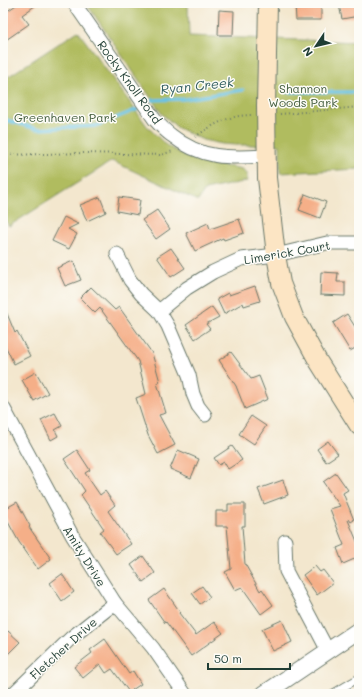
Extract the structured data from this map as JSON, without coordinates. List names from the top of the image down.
{
  "streets": {
    "street": [
      "Rocky Knoll Road",
      "Limerick Court",
      "Amity Drive",
      "Fletcher Drive"
    ]
  },
  "crossings": [
    ["Amity Drive", "Fletcher Drive"]
  ],
  "water": ["Ryan Creek"],
  "parks": ["Shannon Woods Park", "Greenhaven Park"],
  "scale_bar": "50 m",
  "north": "bottom left"
}
